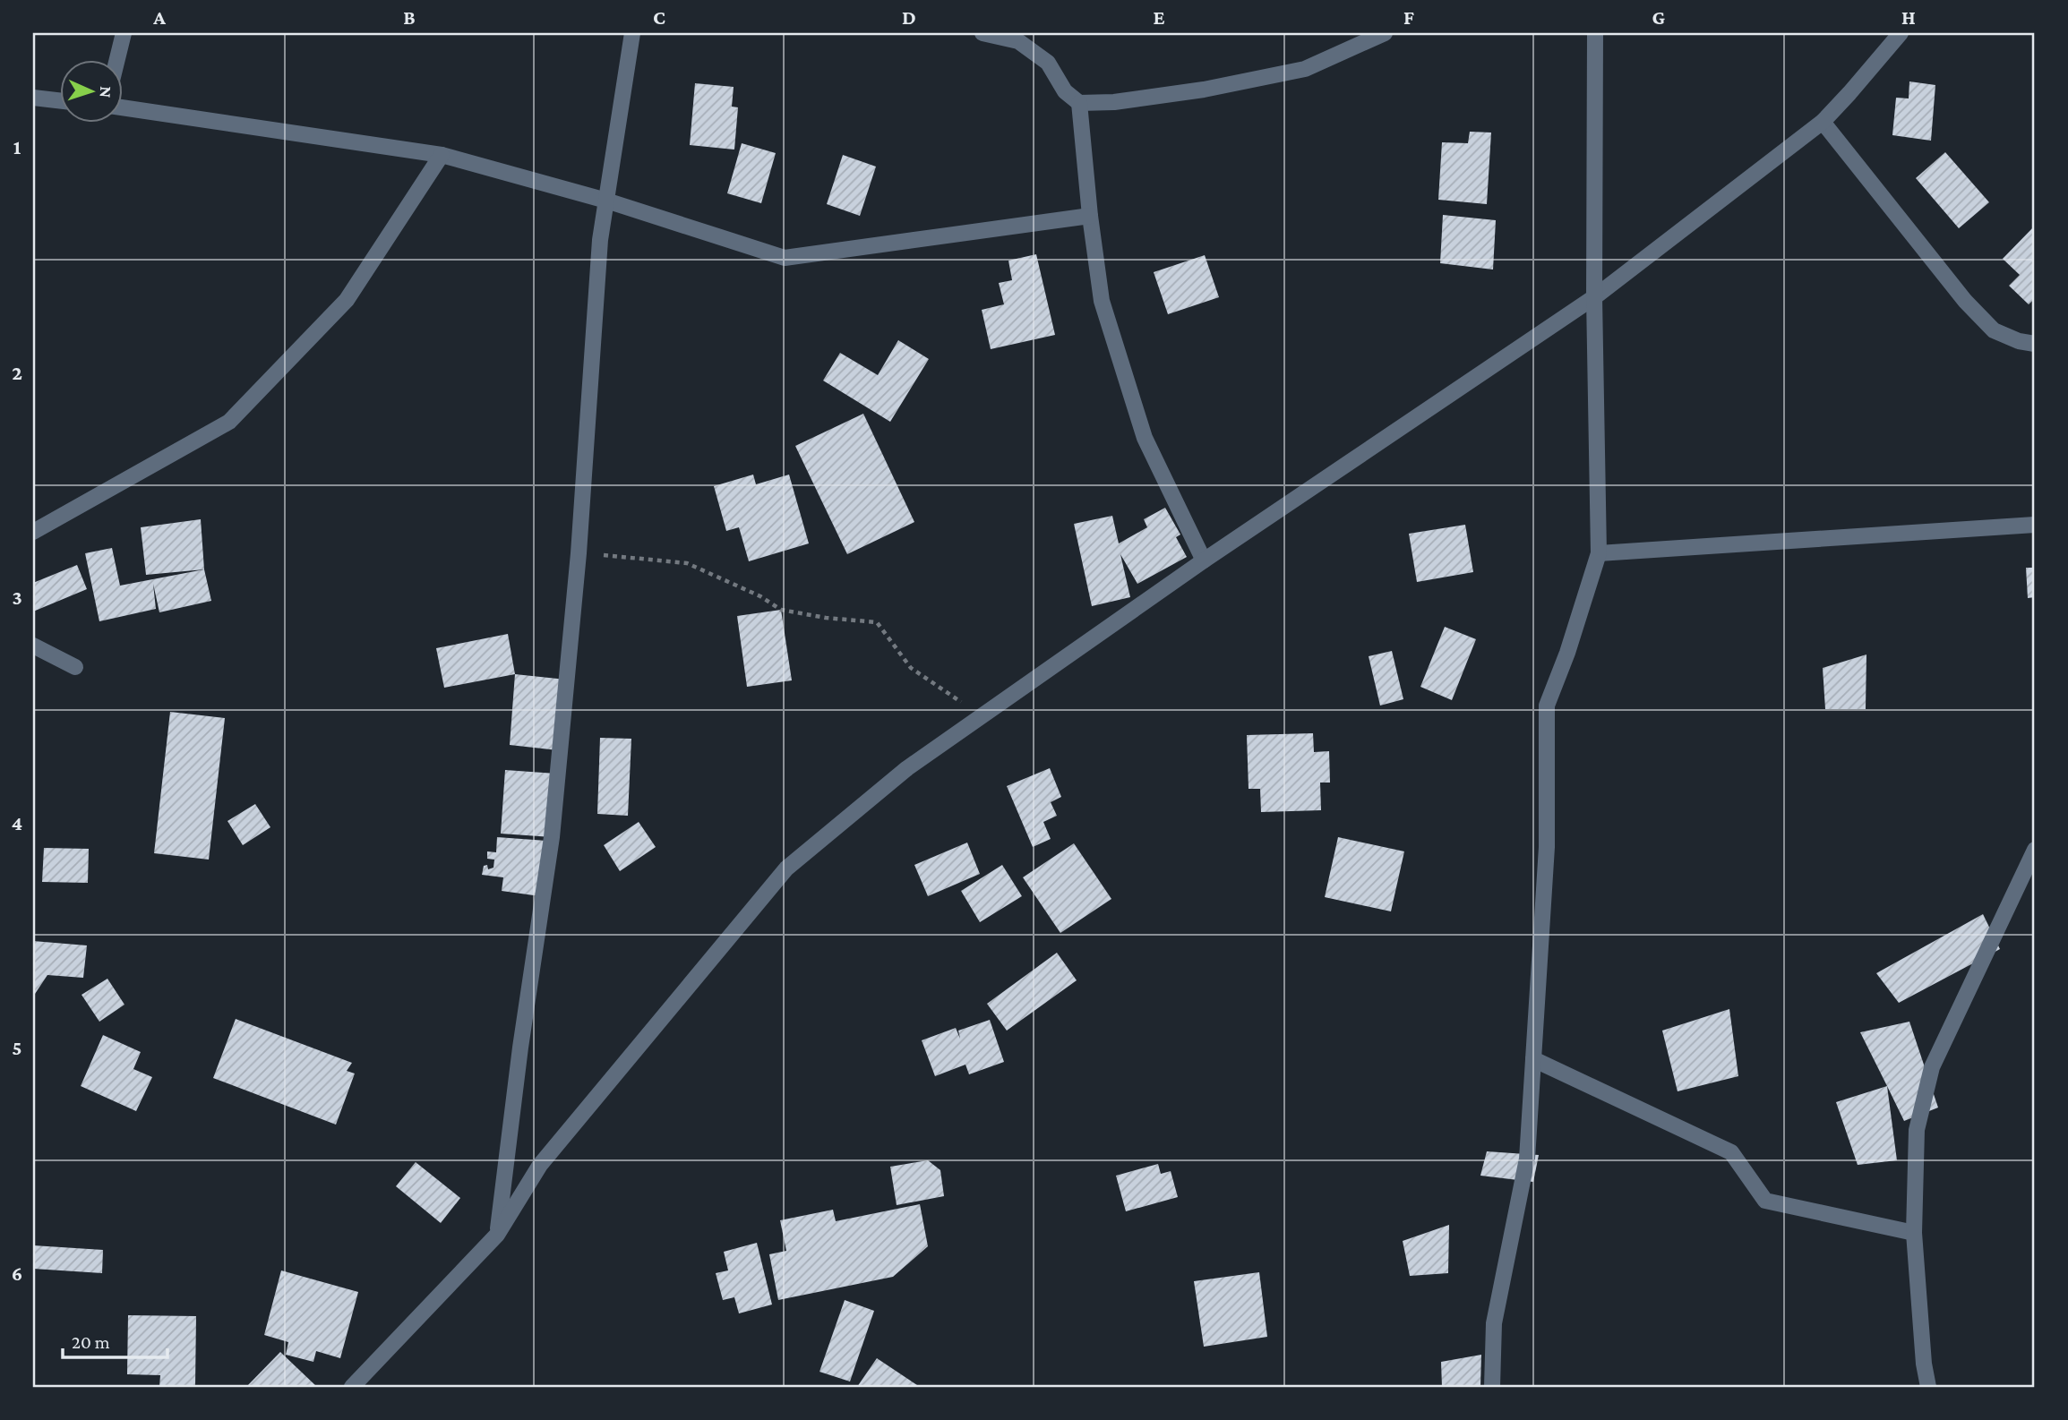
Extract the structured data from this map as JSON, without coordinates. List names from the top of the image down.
{
  "scale_bar": "20 m",
  "north": "right",
  "grid": {
    "columns": [
      "A",
      "B",
      "C",
      "D",
      "E",
      "F",
      "G",
      "H"
    ],
    "rows": [
      "1",
      "2",
      "3",
      "4",
      "5",
      "6"
    ]
  }
}
